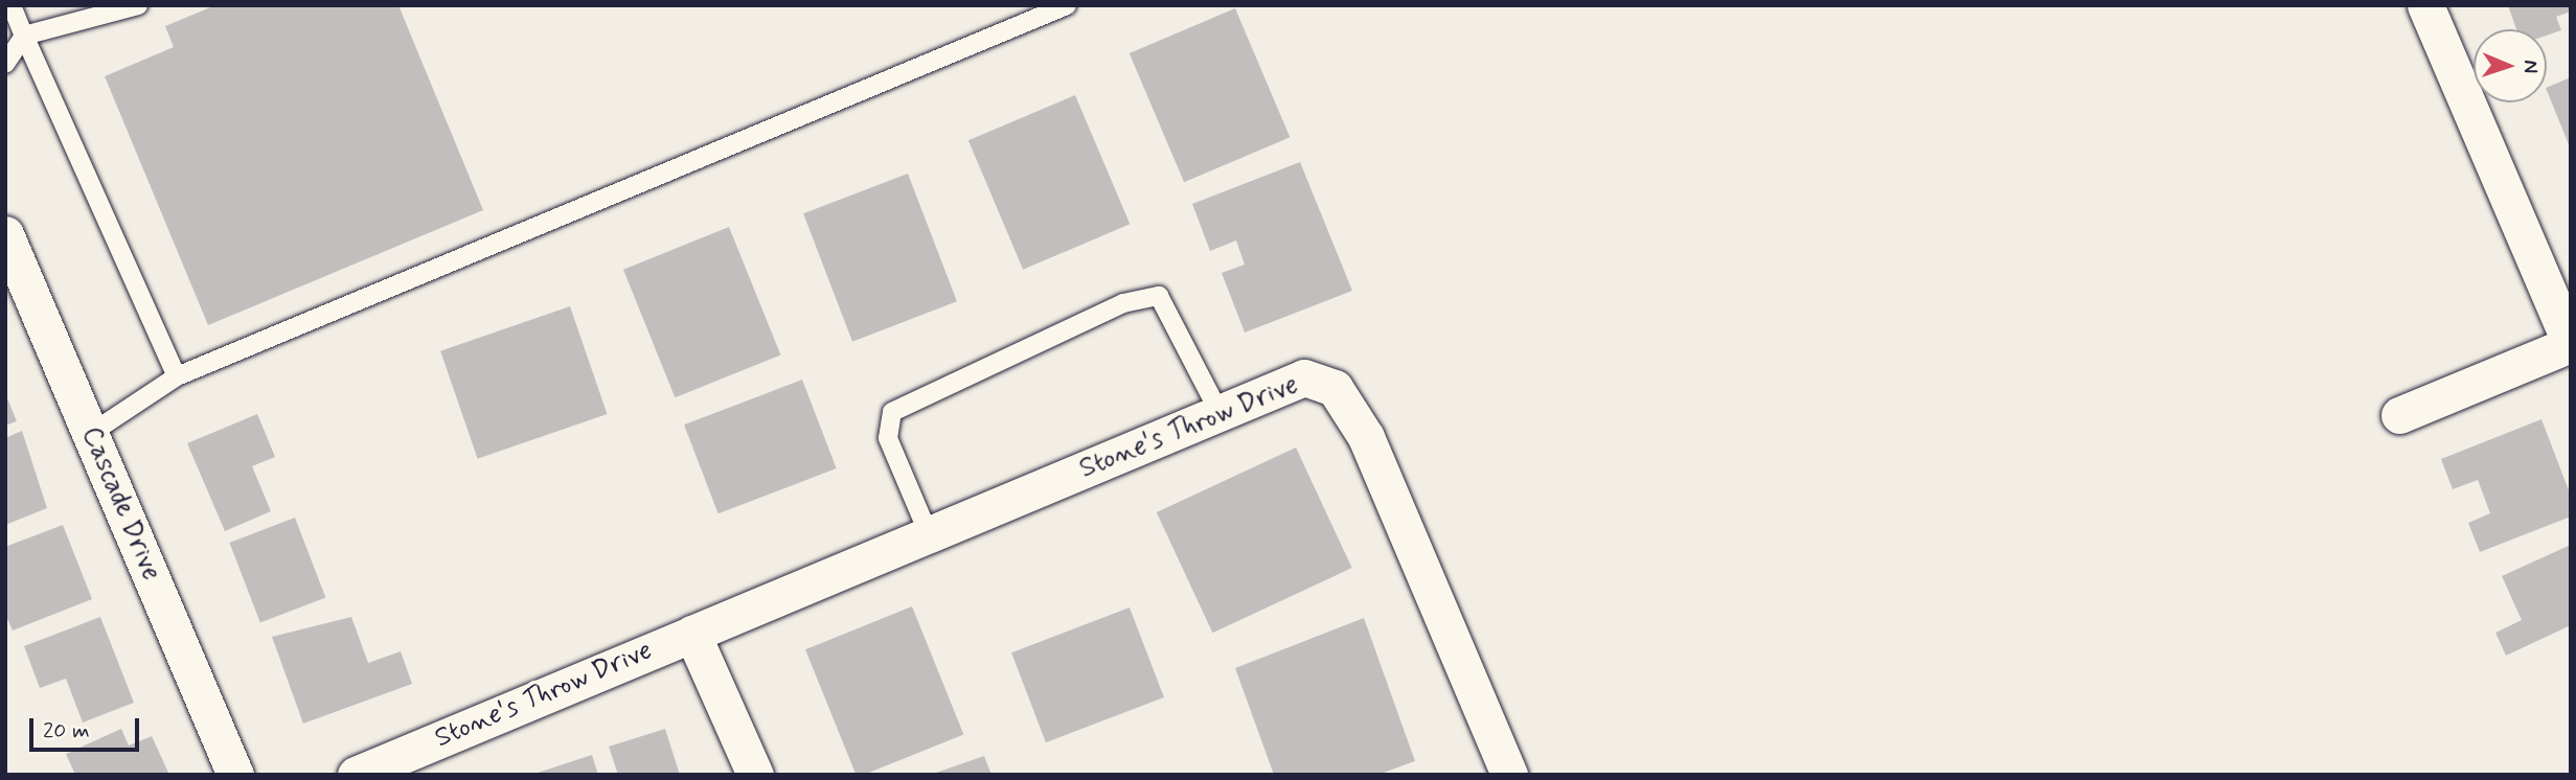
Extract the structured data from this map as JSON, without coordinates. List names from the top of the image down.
{
  "streets": {
    "street": ["Stone's Throw Drive", "Cascade Drive"]
  },
  "scale_bar": "20 m",
  "north": "right"
}
